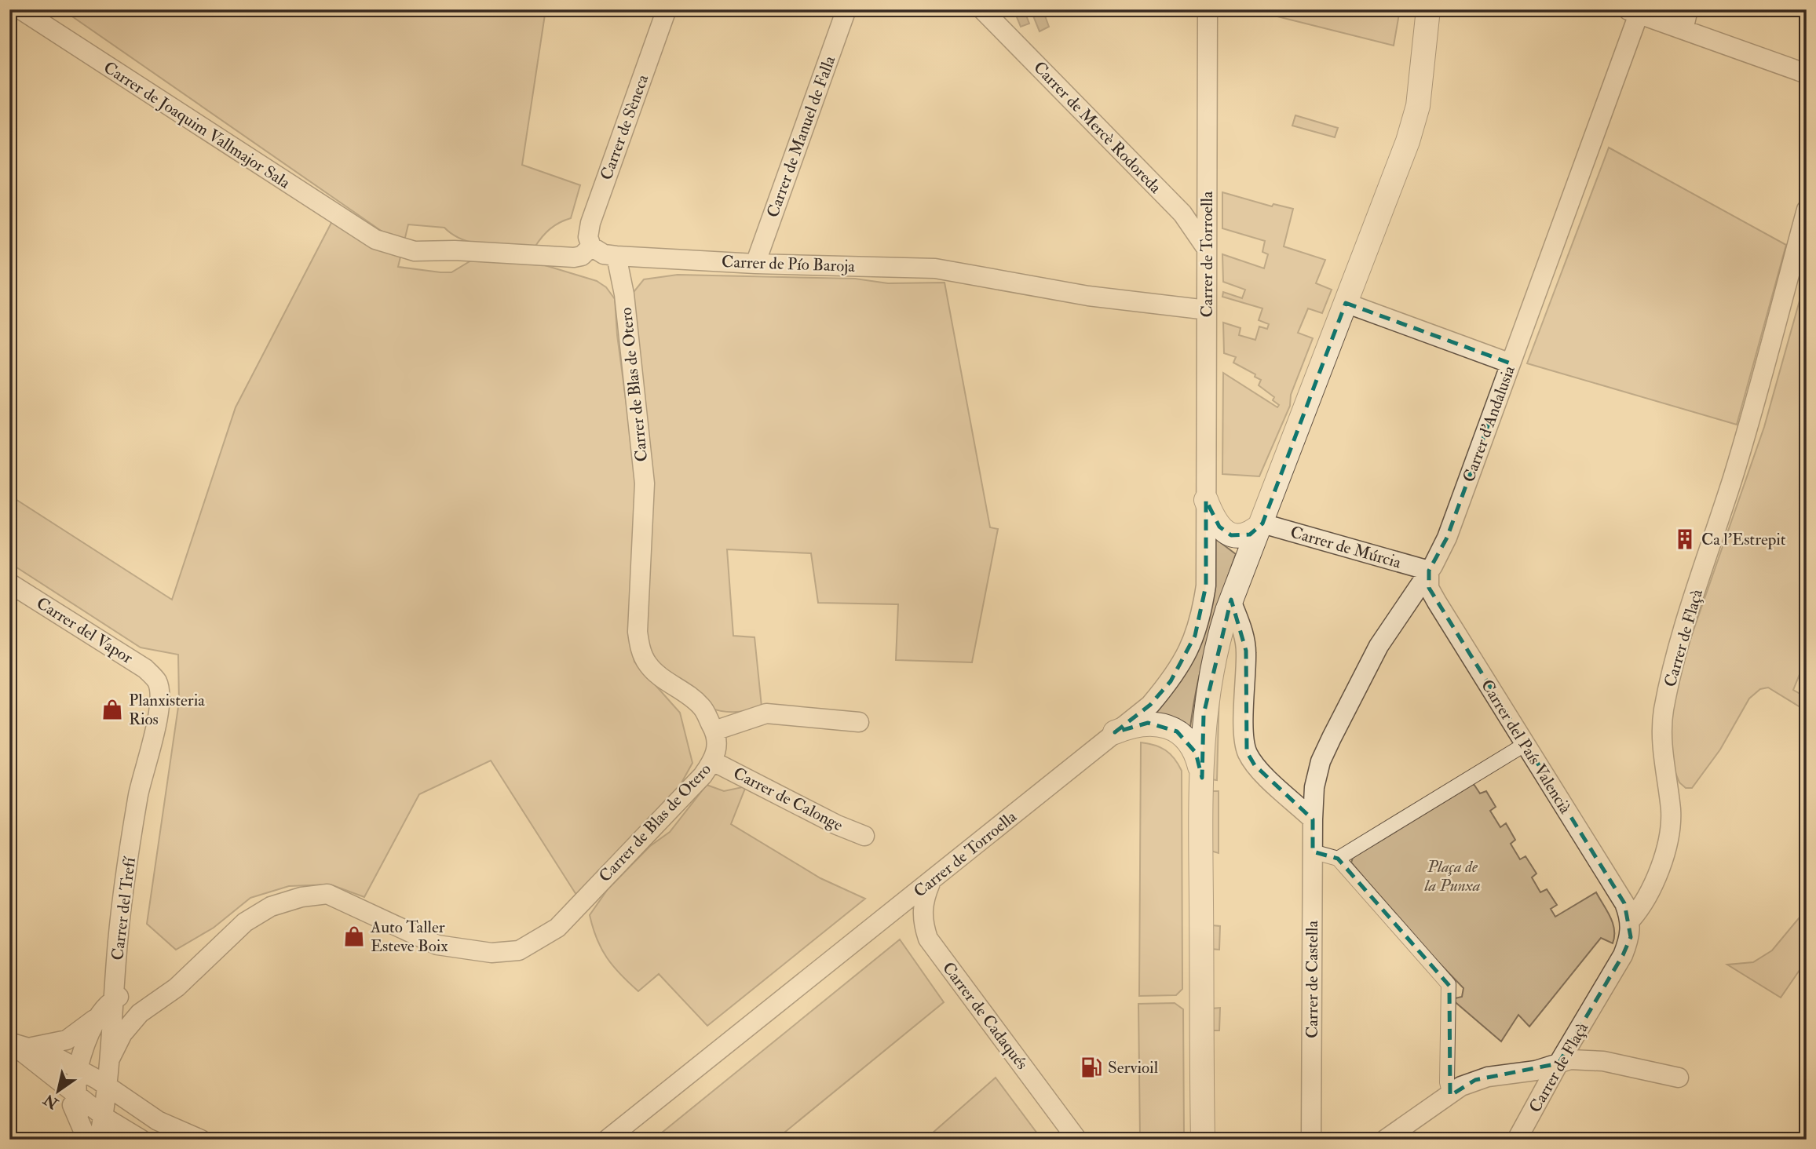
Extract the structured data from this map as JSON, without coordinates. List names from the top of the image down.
{
  "streets": {
    "street": [
      "Carrer de Joaquim Vallmajor Sala",
      "Carrer de Sèneca",
      "Carrer de Mercè Rodoreda",
      "Carrer de Manuel de Falla",
      "Carrer de Torroella",
      "Carrer de Pío Baroja",
      "Carrer de Blas de Otero",
      "Carrer d'Andalusia",
      "Carrer de Múrcia",
      "Carrer del Vapor",
      "Carrer de Flaçà",
      "Carrer del País Valencià",
      "Carrer de Calonge",
      "Carrer del Trefí",
      "Carrer de Castella",
      "Carrer de Cadaqués"
    ]
  },
  "crossings": [
    ["Carrer de Joaquim Vallmajor Sala", "Carrer de Sèneca"],
    ["Carrer de Joaquim Vallmajor Sala", "Carrer de Pío Baroja"],
    ["Carrer de Sèneca", "Carrer de Pío Baroja"],
    ["Carrer de Mercè Rodoreda", "Carrer de Torroella"],
    ["Carrer de Manuel de Falla", "Carrer de Pío Baroja"],
    ["Carrer de Torroella", "Carrer de Pío Baroja"],
    ["Carrer de Torroella", "Carrer de Múrcia"],
    ["Carrer de Torroella", "Carrer de Cadaqués"],
    ["Carrer de Pío Baroja", "Carrer de Blas de Otero"],
    ["Carrer de Blas de Otero", "Carrer de Calonge"],
    ["Carrer de Blas de Otero", "Carrer del Trefí"],
    ["Carrer d'Andalusia", "Carrer de Múrcia"],
    ["Carrer d'Andalusia", "Carrer del País Valencià"],
    ["Carrer d'Andalusia", "Carrer de Castella"],
    ["Carrer de Múrcia", "Carrer del País Valencià"],
    ["Carrer del Vapor", "Carrer del Trefí"],
    ["Carrer de Flaçà", "Carrer del País Valencià"]
  ],
  "parks": ["Plaça de la Punxa"],
  "places": {
    "building": ["Ca l'Estrepit"],
    "shop": ["Planxisteria Rios", "Auto Taller Esteve Boix"],
    "fuel station": ["Servioil"]
  },
  "north": "bottom left"
}
